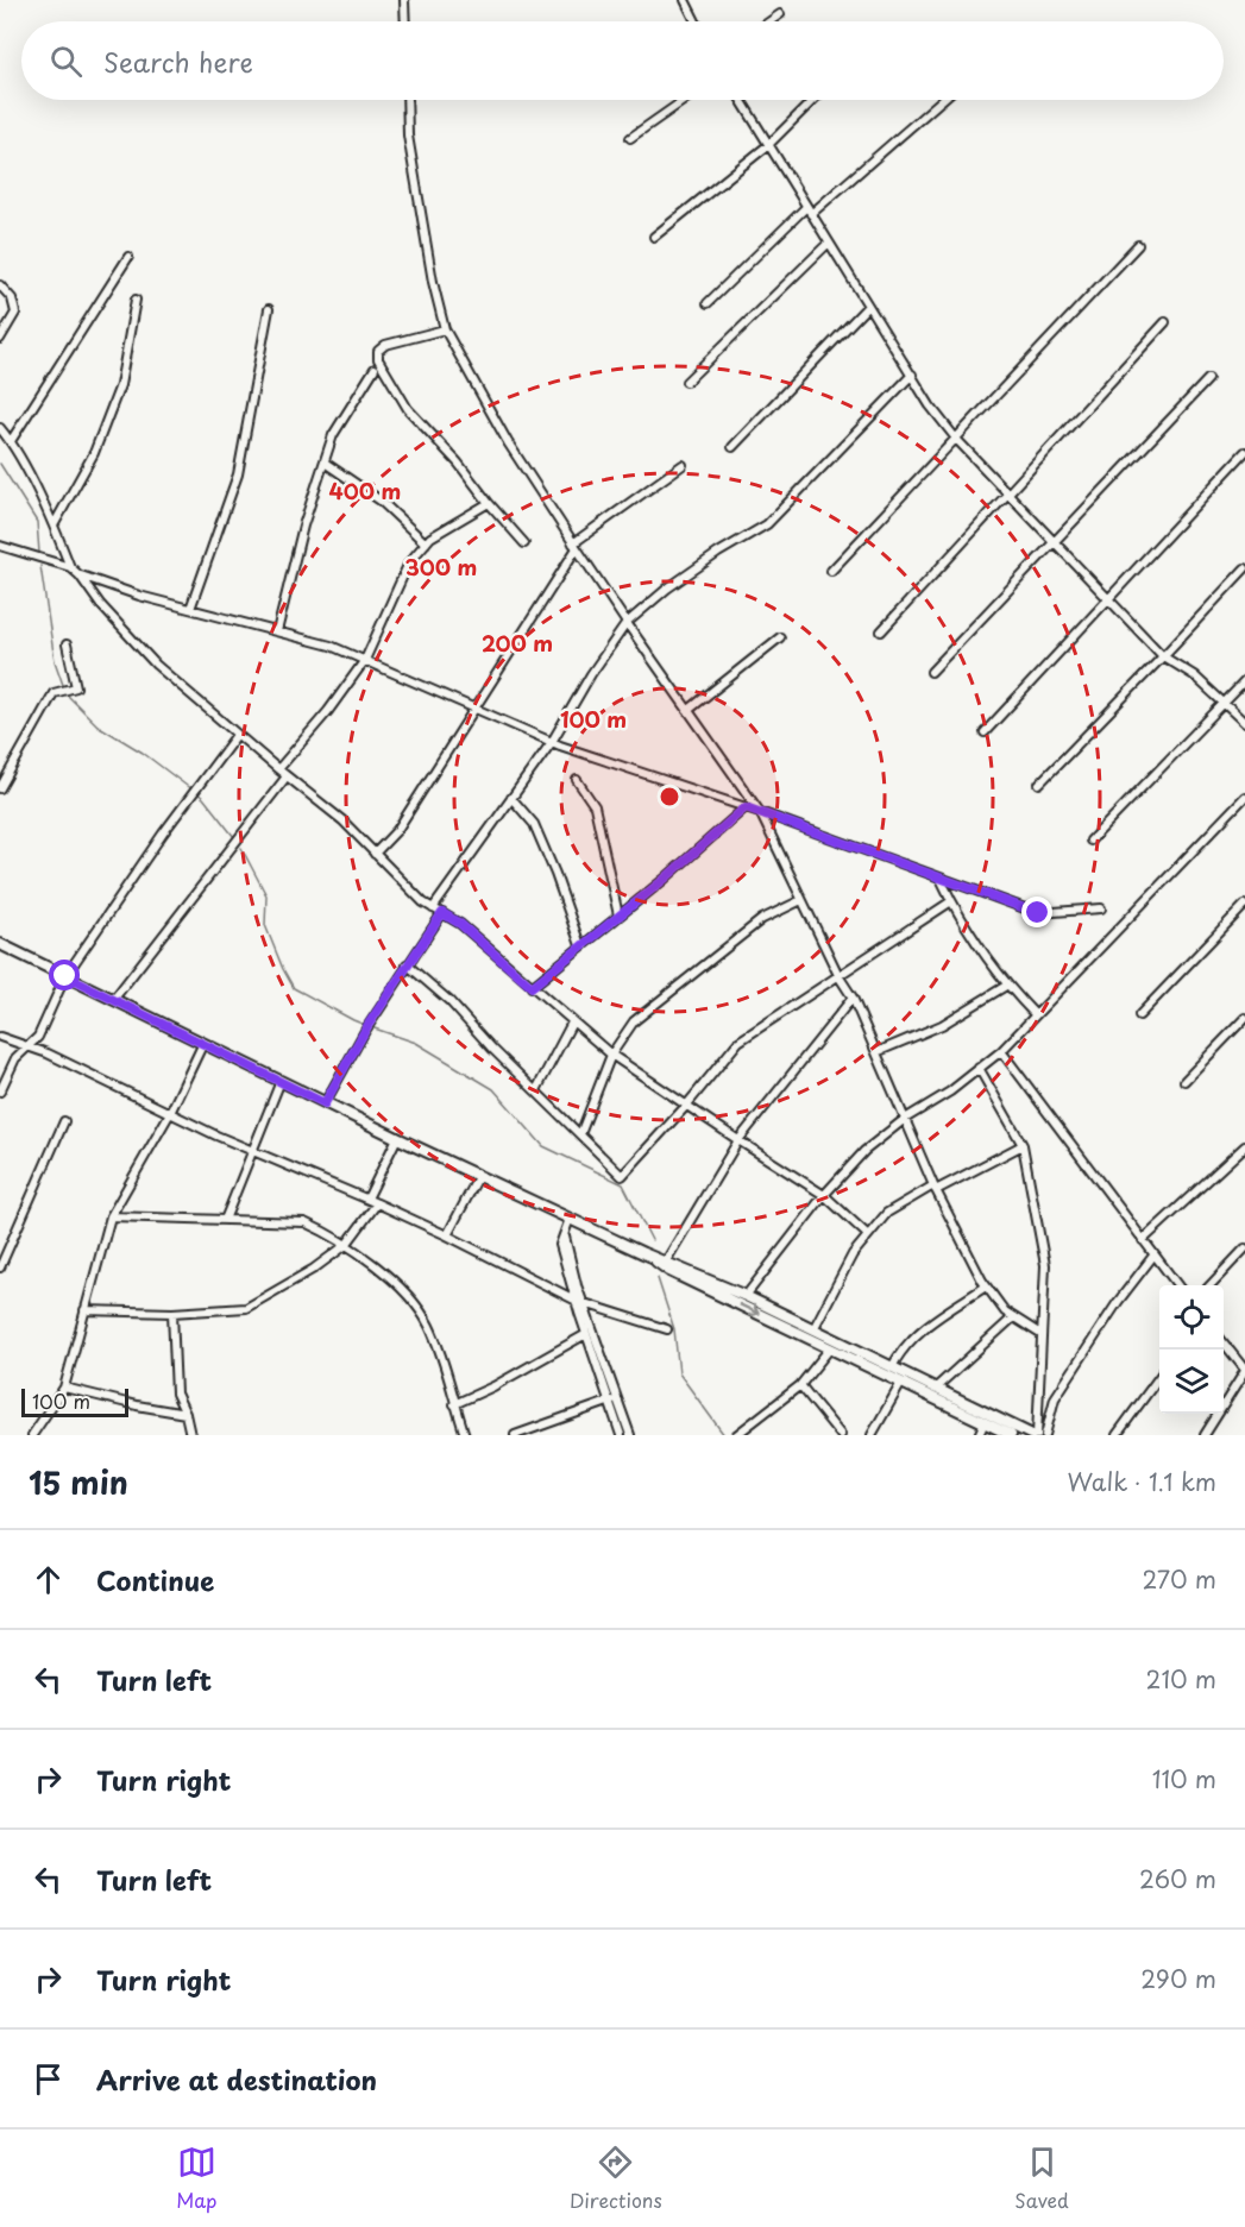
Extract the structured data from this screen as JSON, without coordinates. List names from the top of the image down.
{
  "scale_bar": "100 m",
  "page": {
    "search": "Search here",
    "scale": "100 m",
    "heading": ["15 min", "Walk · 1.1 km"],
    "list": [
      ["Continue", "270 m"],
      ["Turn left", "210 m"],
      ["Turn right", "110 m"],
      ["Turn left", "260 m"],
      ["Turn right", "290 m"],
      "Arrive at destination"
    ],
    "nav": ["Map", "Directions", "Saved"]
  },
  "rings": [
    "400 m",
    "300 m",
    "200 m",
    "100 m"
  ]
}
